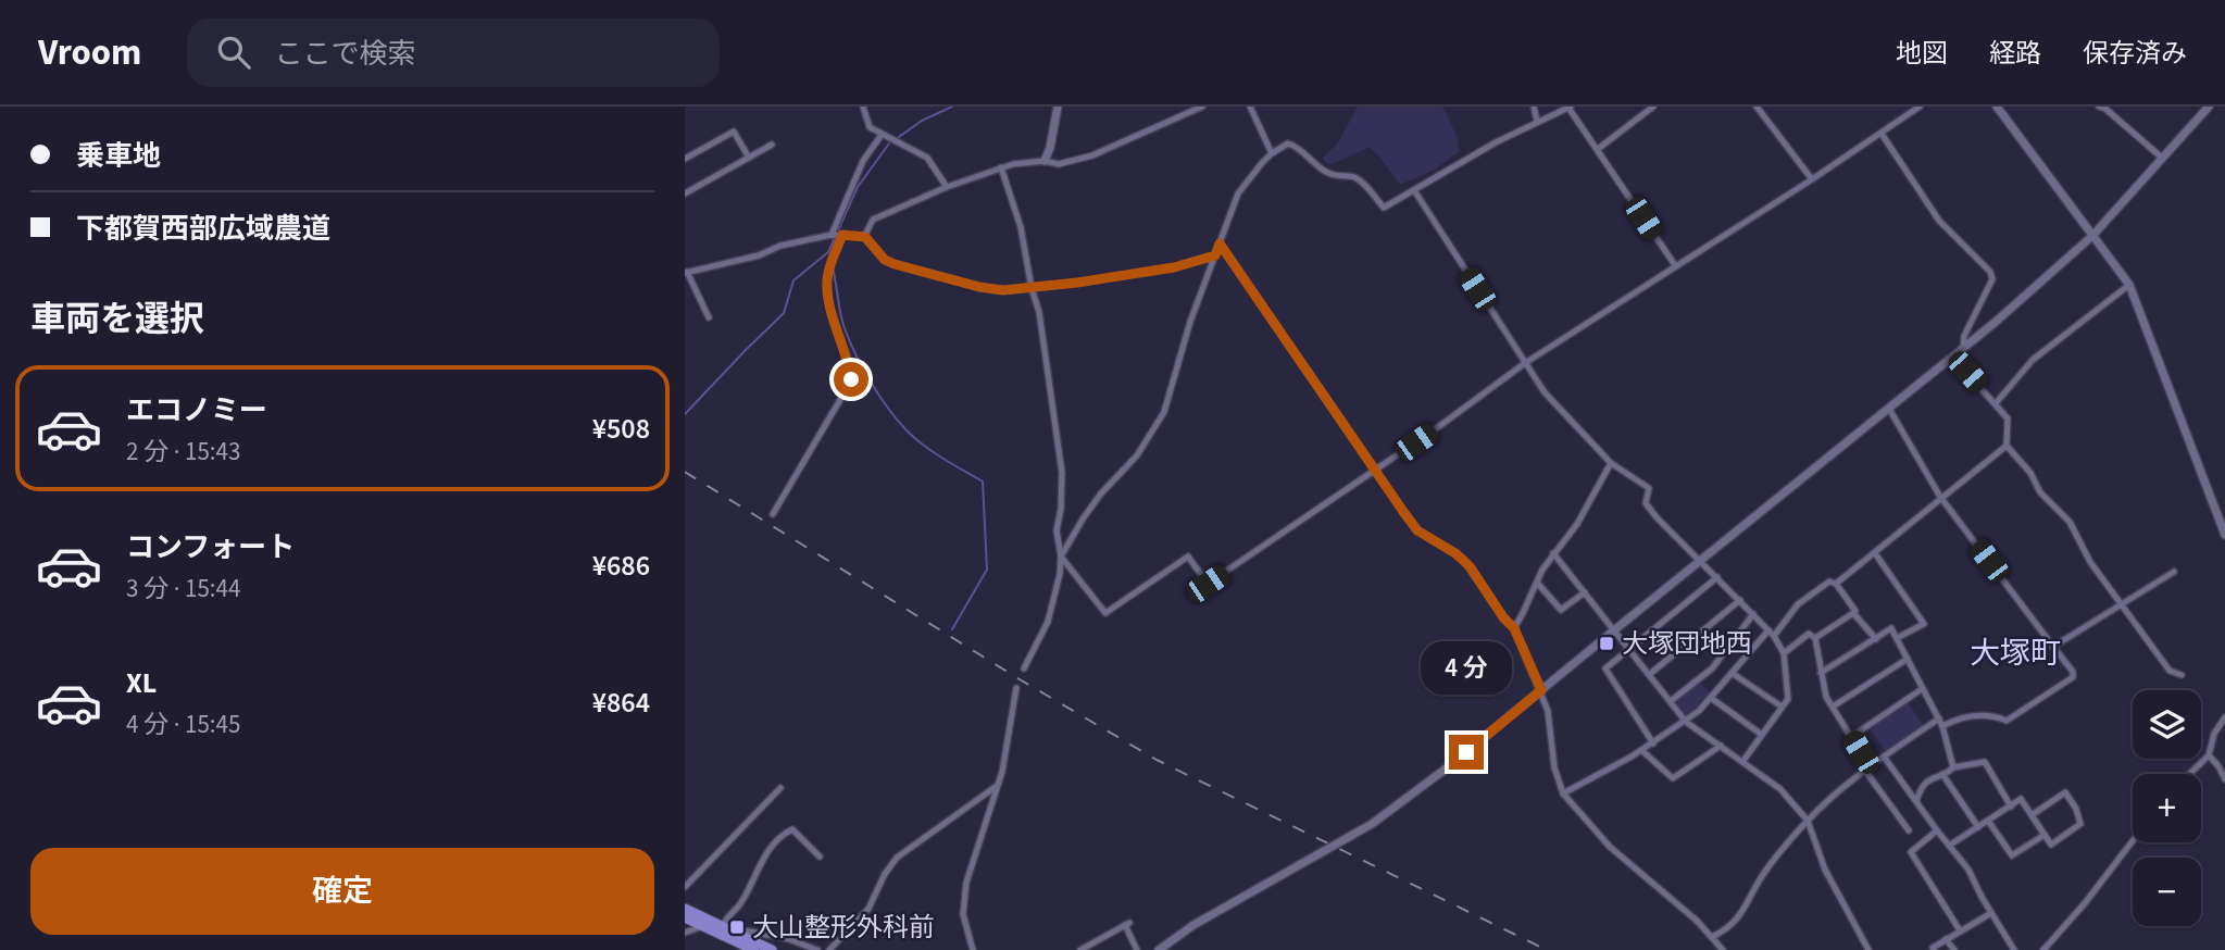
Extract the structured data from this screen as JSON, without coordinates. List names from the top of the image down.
{
  "districts": ["大塚町"],
  "places": {
    "transit": ["大塚団地西", "大山整形外科前"]
  },
  "page": {
    "header": "Vroom",
    "search": "ここで検索",
    "nav": ["地図", "経路", "保存済み"],
    "banner": ["乗車地", "下都賀西部広域農道"],
    "heading": "車両を選択",
    "list": [
      {
        "name": "エコノミー",
        "note": "2 分 · 15:43",
        "value": "¥508"
      },
      {
        "name": "コンフォート",
        "note": "3 分 · 15:44",
        "value": "¥686"
      },
      {
        "name": "XL",
        "note": "4 分 · 15:45",
        "value": "¥864"
      }
    ],
    "bubble": "4 分",
    "map_buttons": ["+", "−"],
    "buttons": "確定"
  }
}
